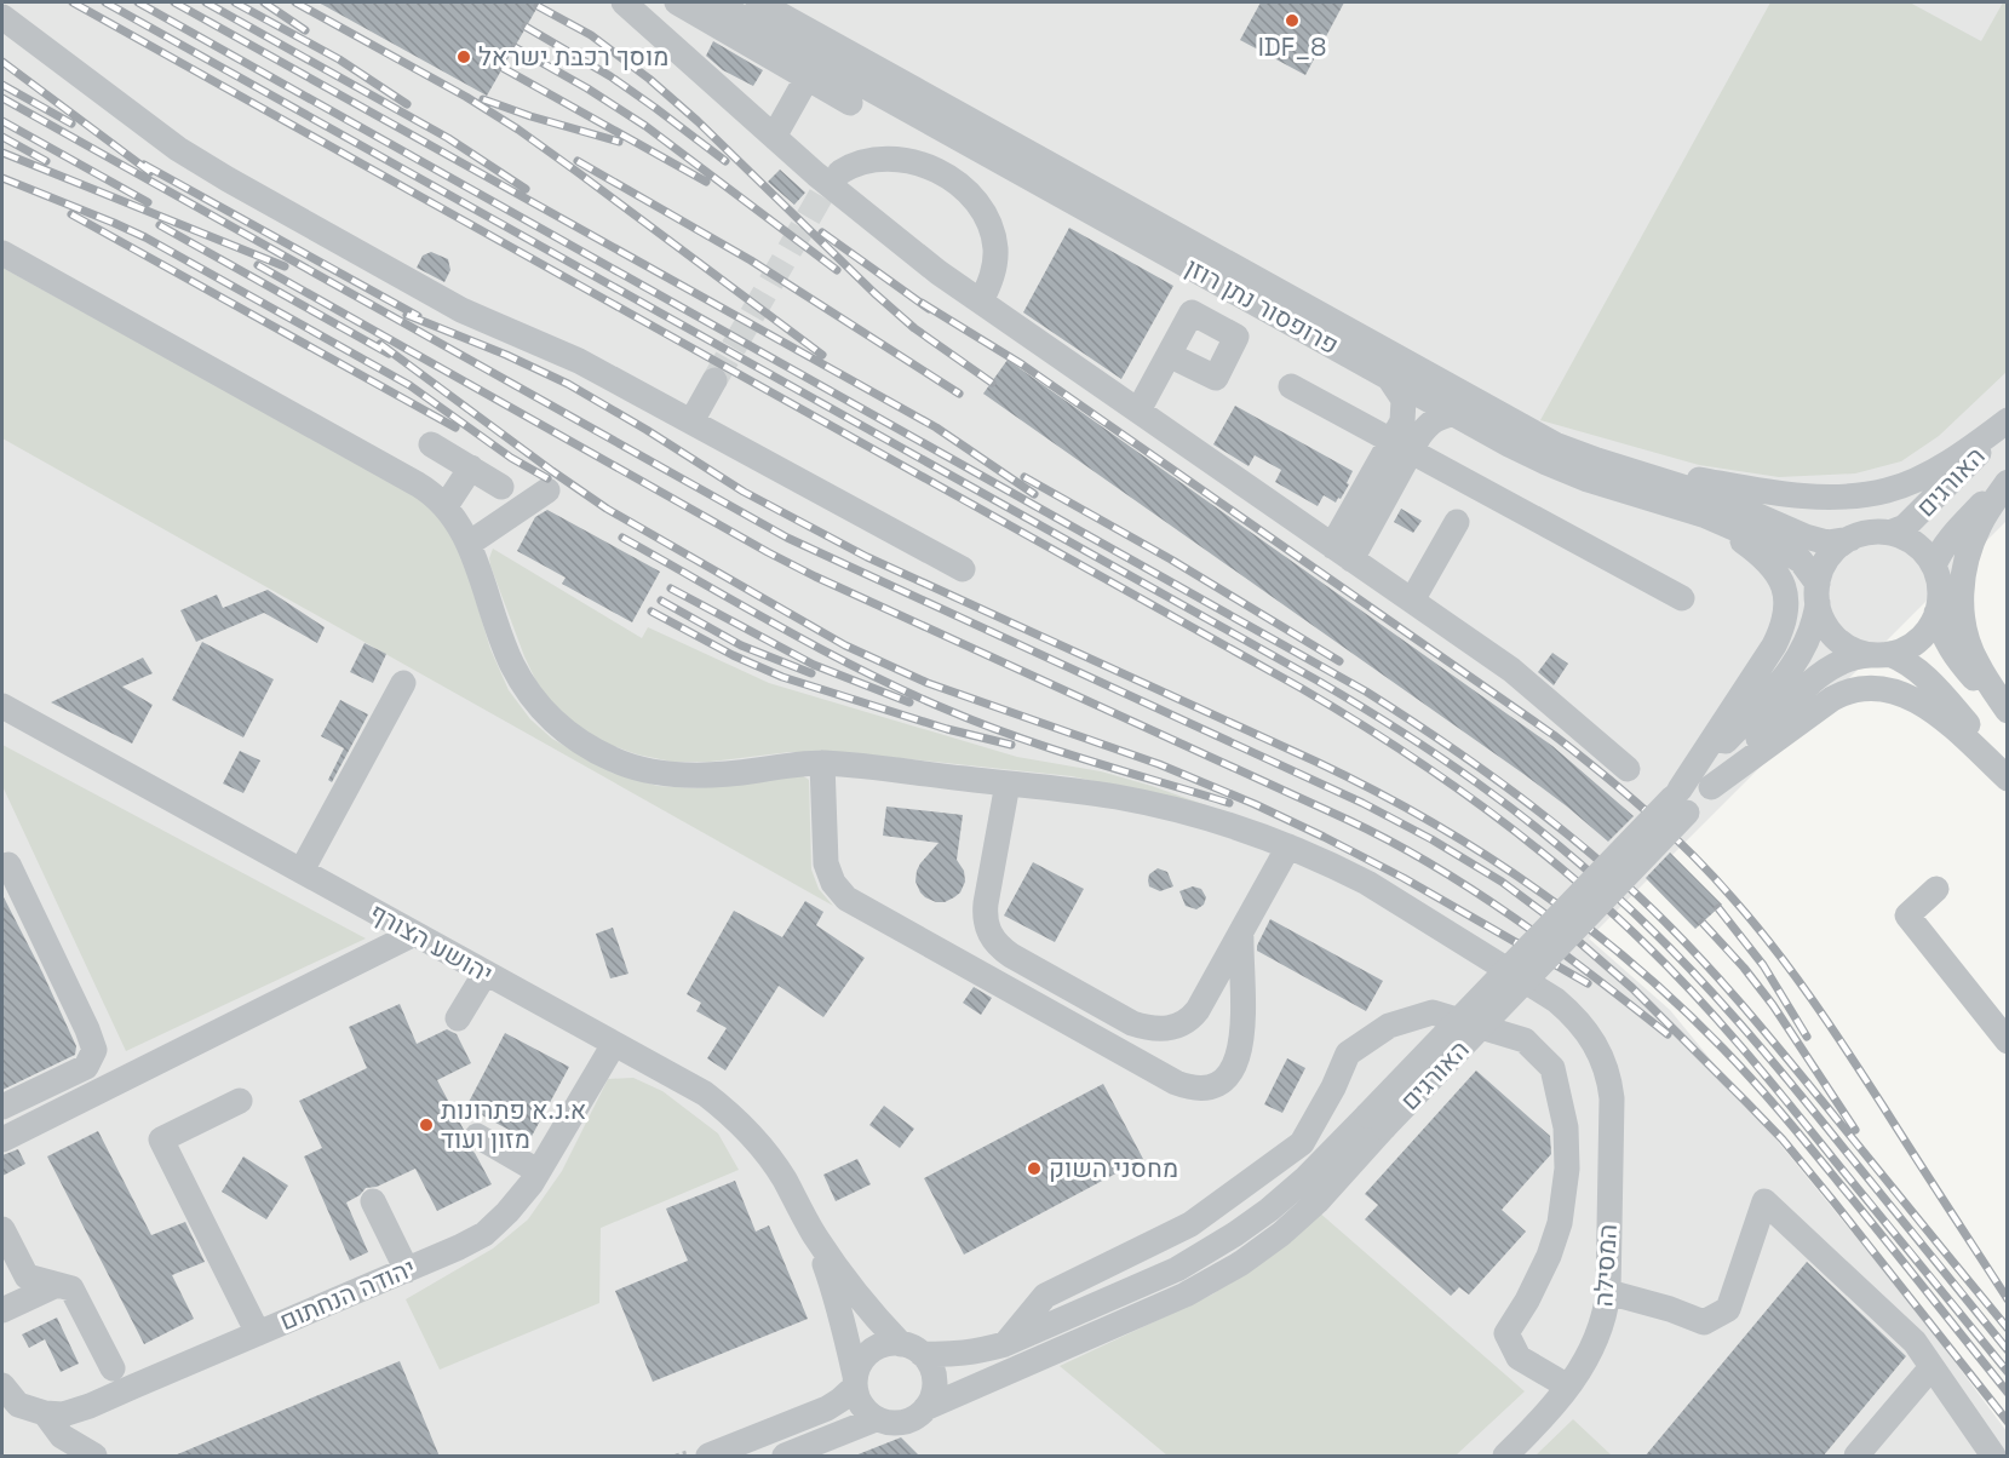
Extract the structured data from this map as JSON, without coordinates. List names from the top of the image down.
{
  "streets": {
    "street": [
      "פרופסור נתן רוזן",
      "האורגים",
      "יהושע הצורף",
      "המסילה",
      "יהודה הנחתום"
    ]
  },
  "crossings": [
    ["פרופסור נתן רוזן", "האורגים"],
    ["האורגים", "יהושע הצורף"],
    ["יהושע הצורף", "יהודה הנחתום"]
  ],
  "places": [
    "IDF_8",
    "מוסך רכבת ישראל",
    "א.נ.א פתרונות מזון ועוד",
    "מחסני השוק"
  ]
}
